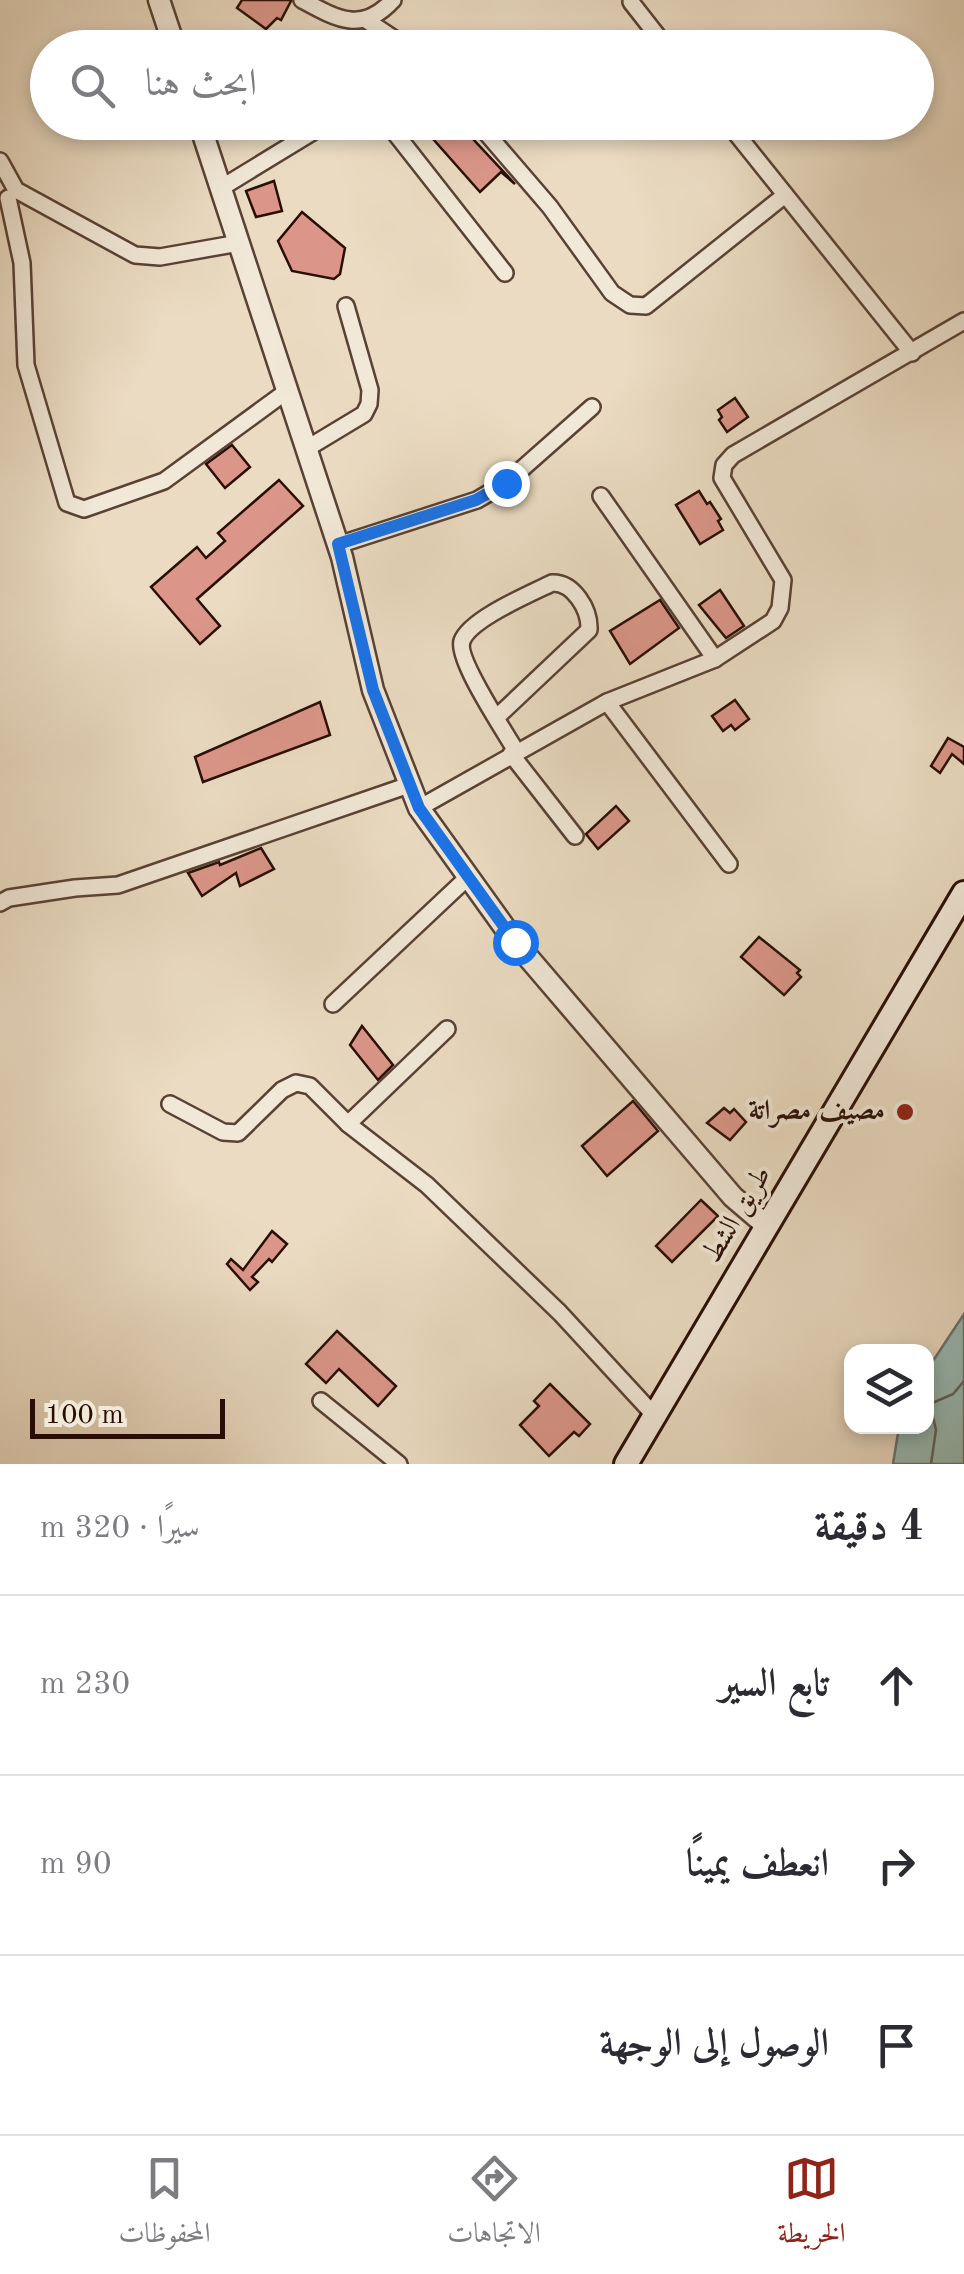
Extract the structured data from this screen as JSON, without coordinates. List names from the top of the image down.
{
  "streets": {
    "main road": ["طريق الشط"]
  },
  "places": ["مصيف مصراتة"],
  "scale_bar": "100 m",
  "page": {
    "search": "ابحث هنا",
    "scale": "100 m",
    "heading": ["4 دقيقة", "سيرًا · 320 m"],
    "list": [
      ["تابع السير", "230 m"],
      ["انعطف يمينًا", "90 m"],
      "الوصول إلى الوجهة"
    ],
    "nav": ["الخريطة", "الاتجاهات", "المحفوظات"]
  }
}
